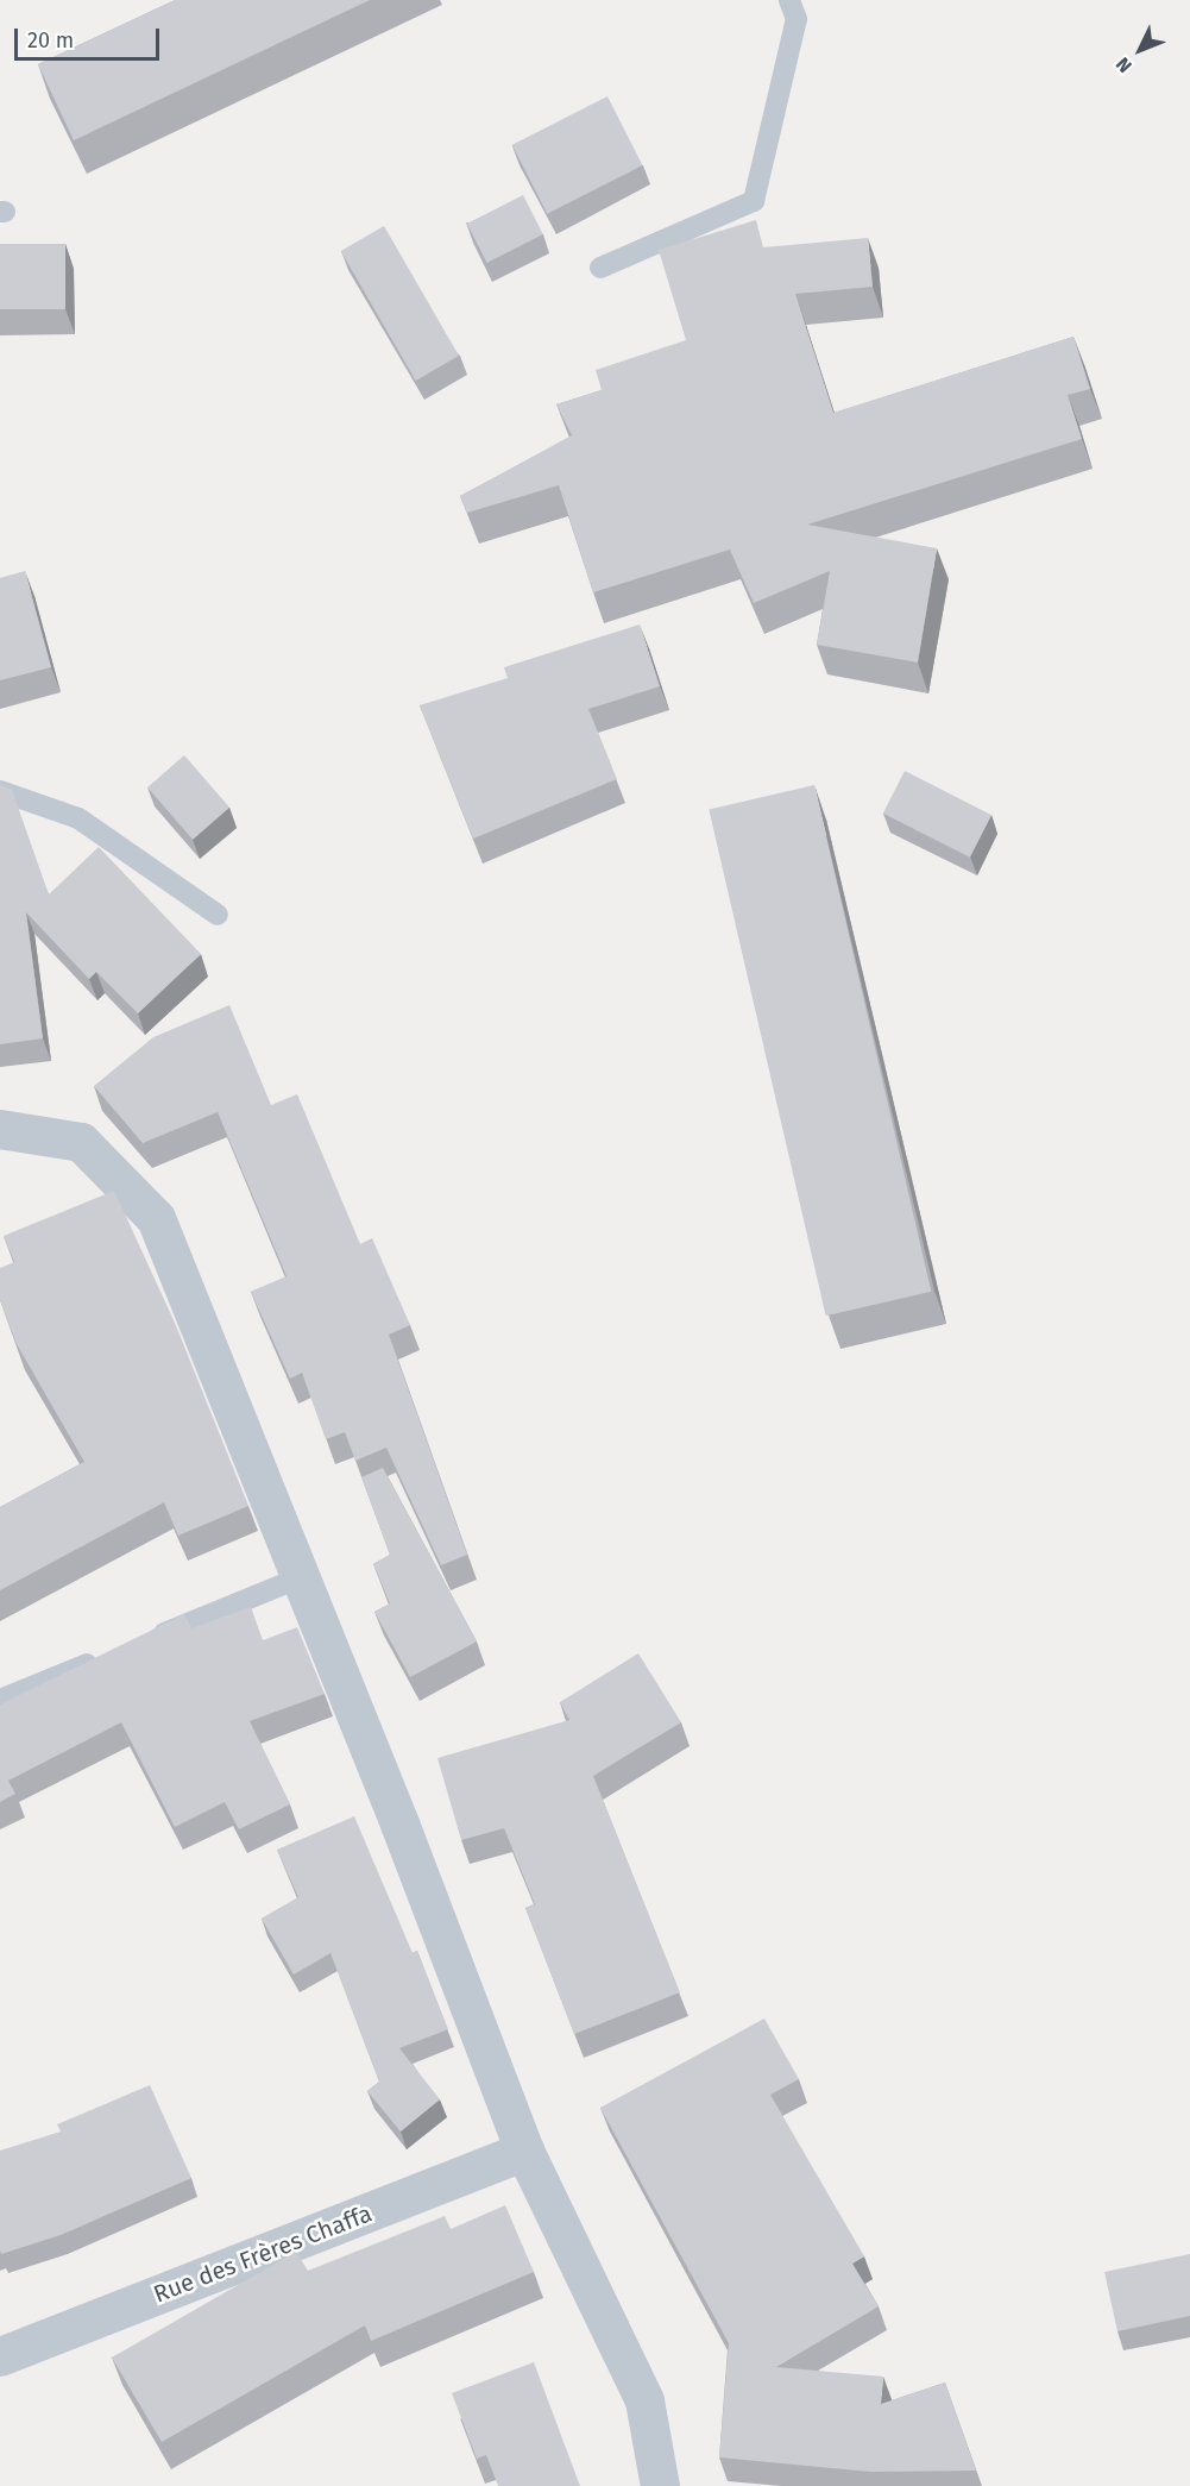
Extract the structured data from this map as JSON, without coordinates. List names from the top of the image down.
{
  "streets": {
    "street": ["Rue des Frères Chaffa"]
  },
  "scale_bar": "20 m",
  "north": "bottom left"
}
